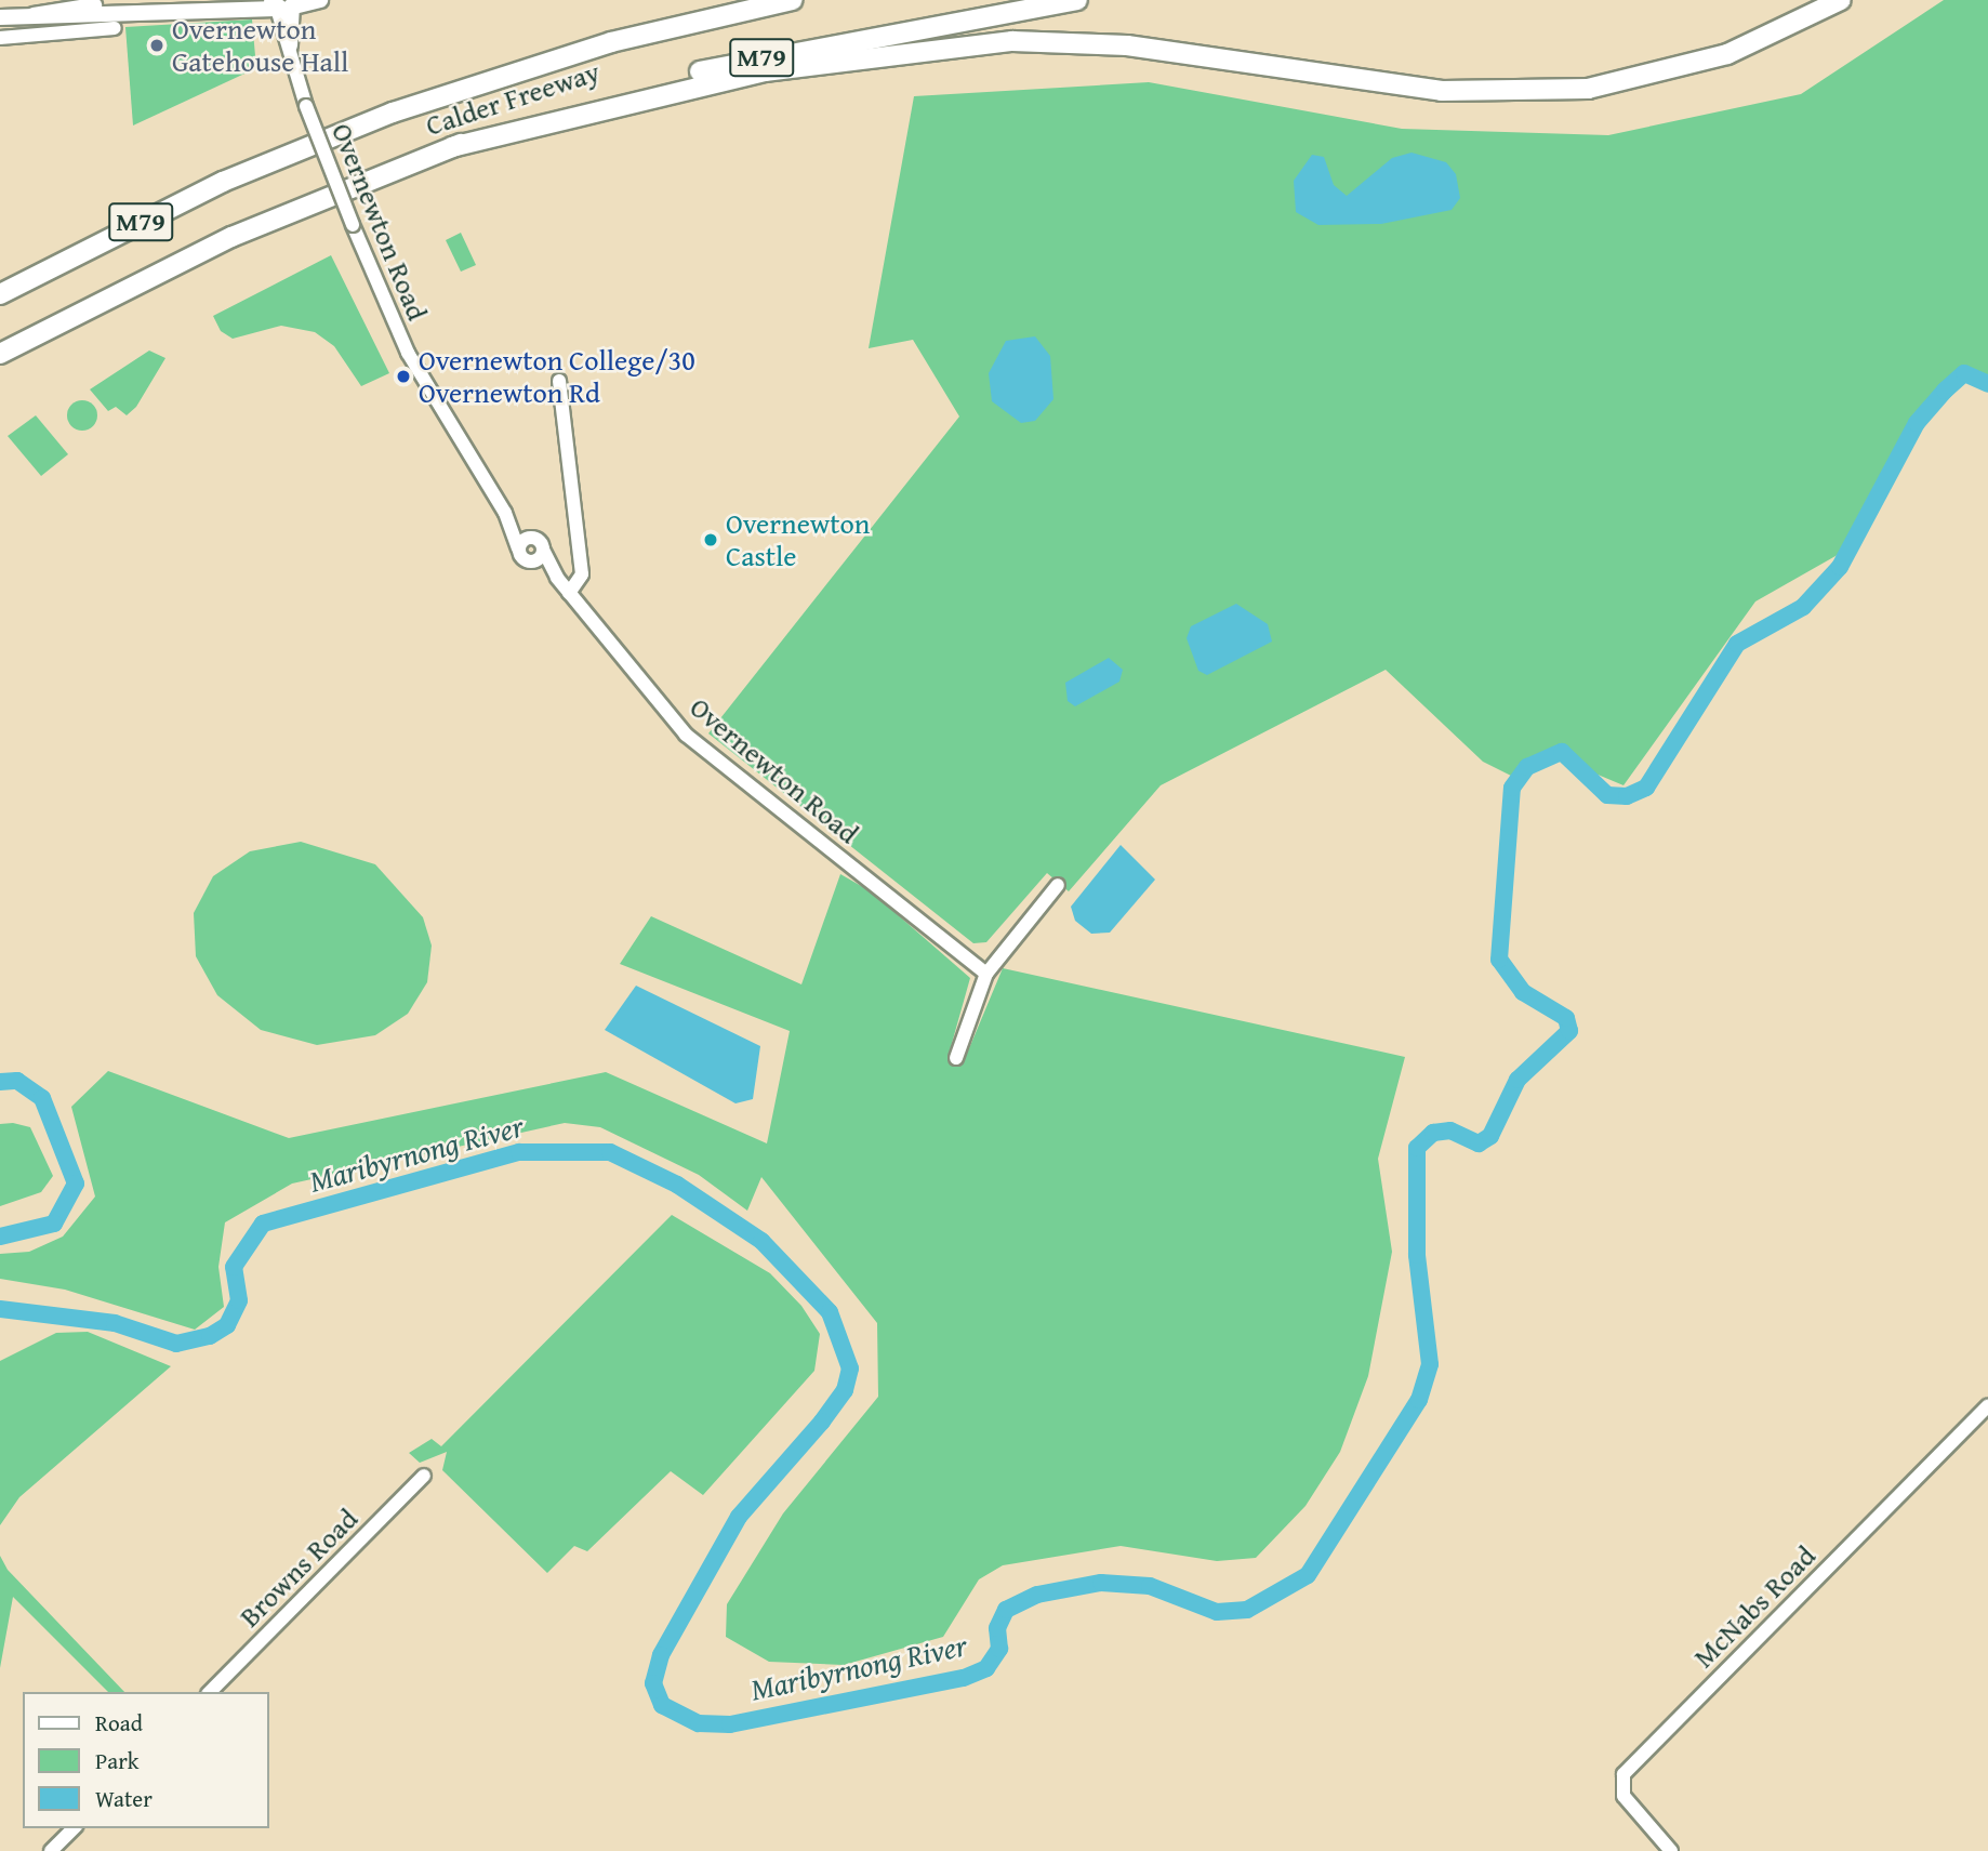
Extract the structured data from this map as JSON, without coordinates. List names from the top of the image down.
{
  "streets": {
    "highway": ["M79", "Calder Freeway"],
    "street": ["Overnewton Road", "Browns Road", "McNabs Road"]
  },
  "water": ["Maribyrnong River"],
  "places": ["Overnewton Gatehouse Hall", "Overnewton College/30 Overnewton Rd", "Overnewton Castle"],
  "legend": ["Road", "Park", "Water"]
}
